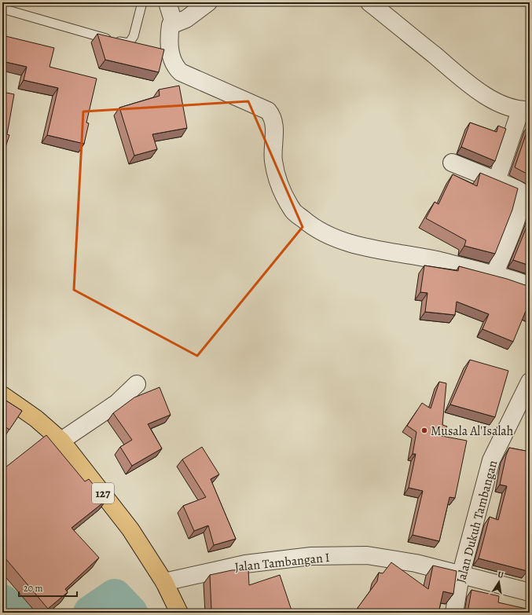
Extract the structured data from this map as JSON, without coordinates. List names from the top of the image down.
{
  "streets": {
    "main road": ["127"],
    "street": ["Jalan Dukuh Tambangan", "Jalan Tambangan I"]
  },
  "crossings": [
    ["127", "Jalan Tambangan I"],
    ["Jalan Dukuh Tambangan", "Jalan Tambangan I"]
  ],
  "places": ["Musala Al'Isalah"],
  "scale_bar": "20 m",
  "north": "top"
}
